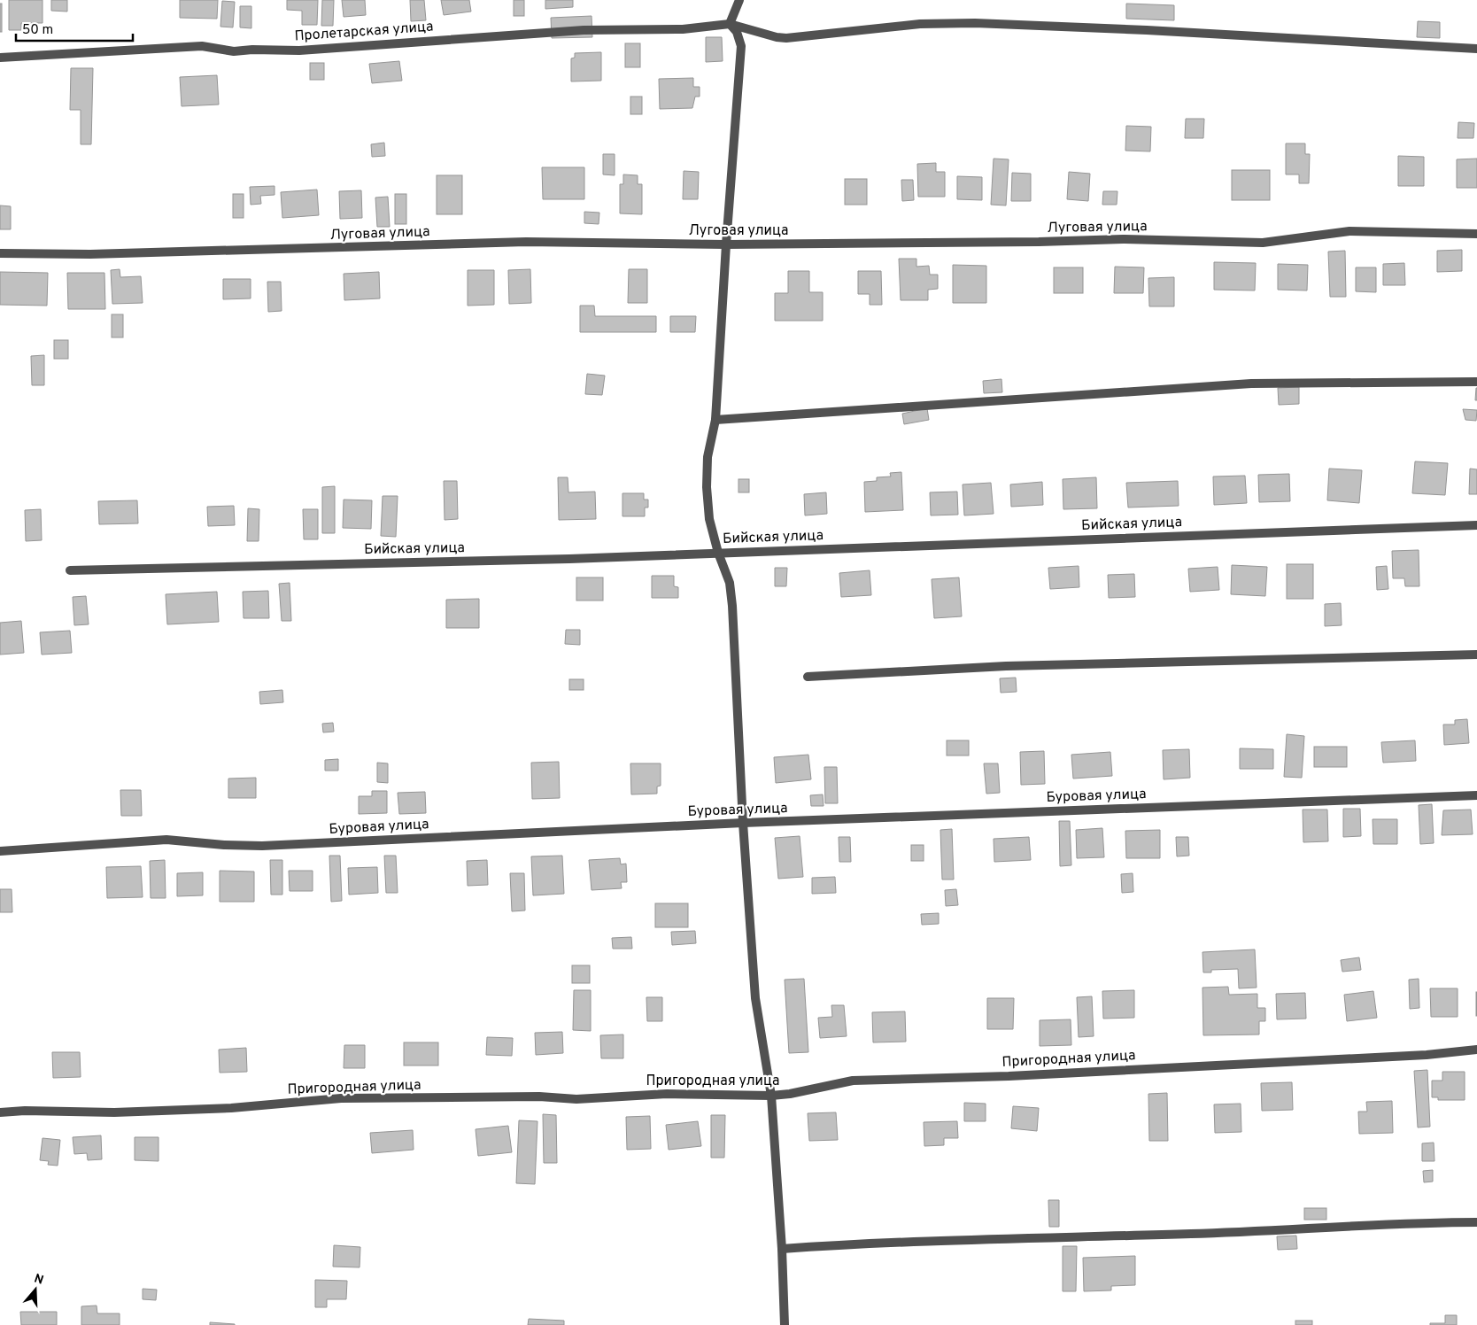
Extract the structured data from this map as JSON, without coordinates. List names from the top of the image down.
{
  "streets": {
    "street": [
      "Пролетарская улица",
      "Луговая улица",
      "Бийская улица",
      "Буровая улица",
      "Пригородная улица"
    ]
  },
  "scale_bar": "50 m",
  "north": "top"
}
